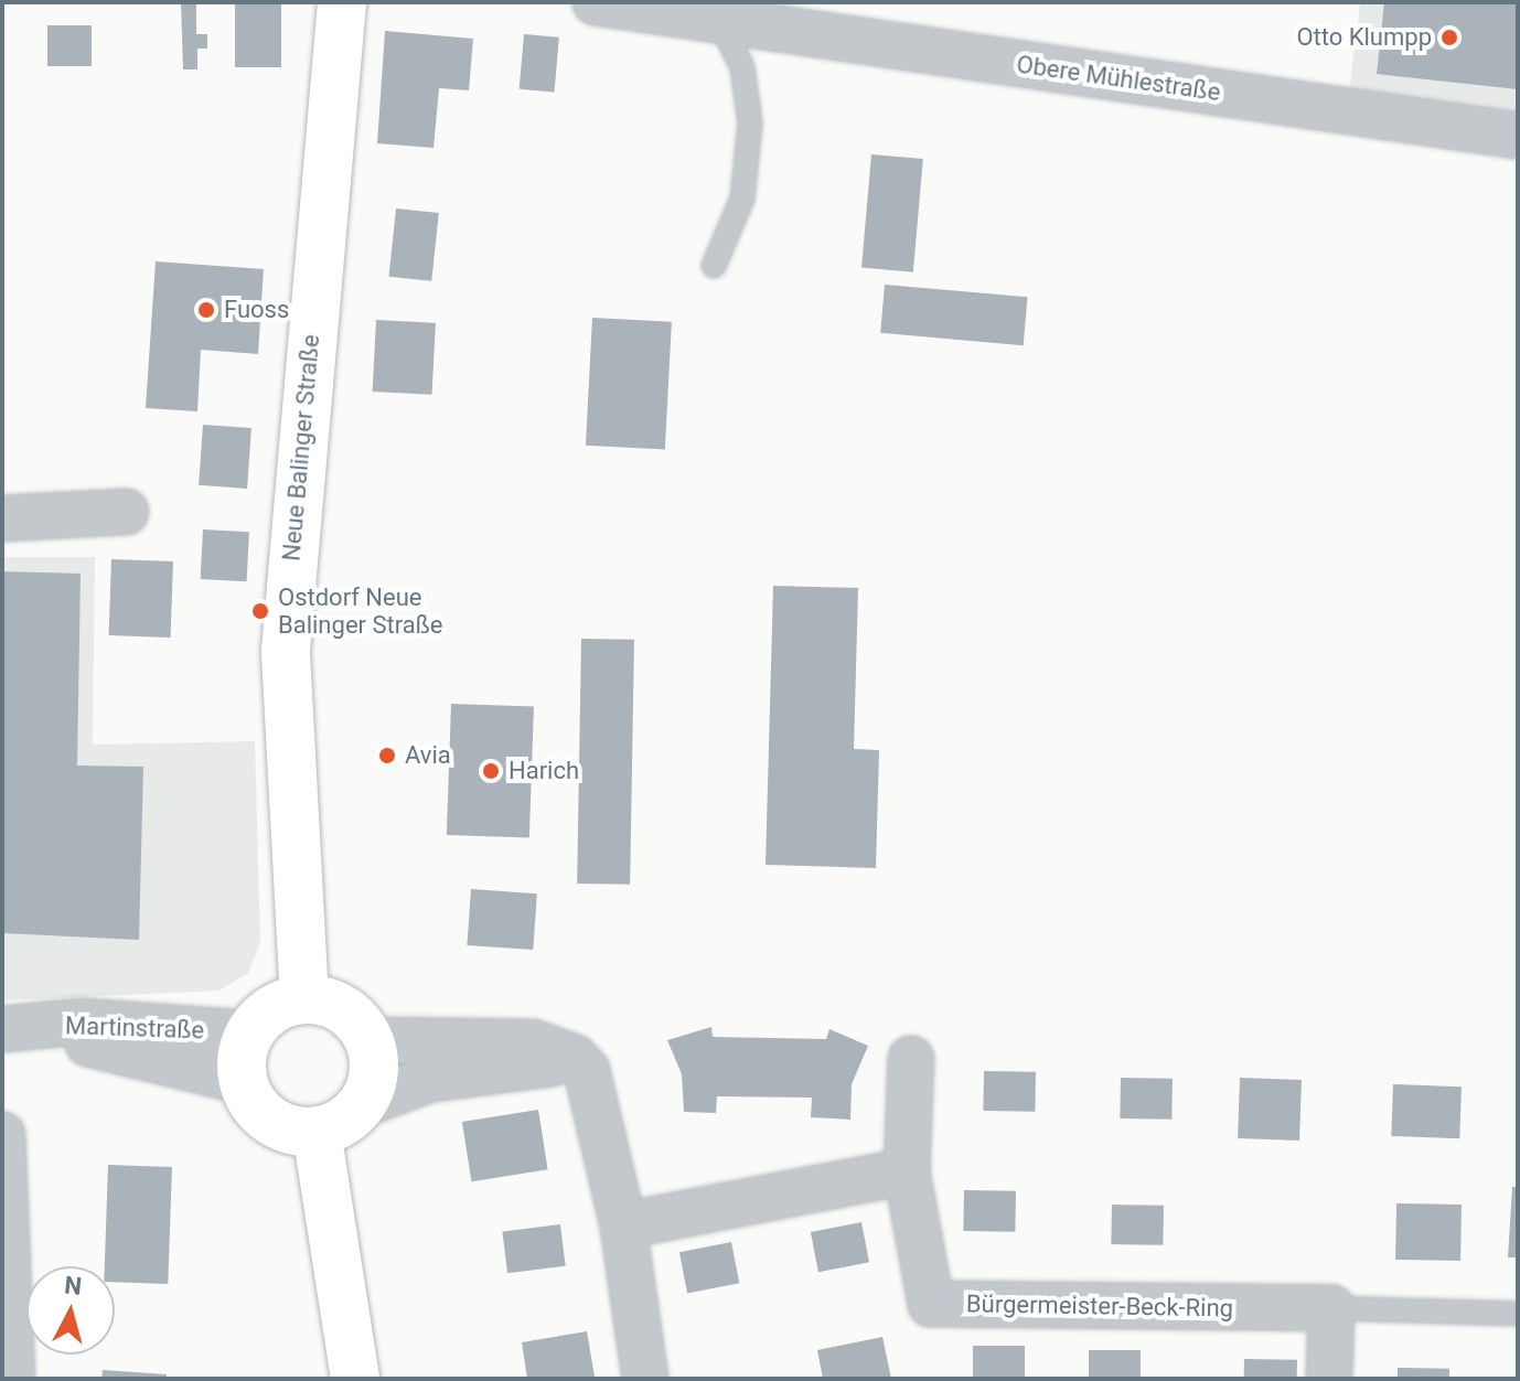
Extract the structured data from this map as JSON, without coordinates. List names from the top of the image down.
{
  "streets": {
    "main road": ["Neue Balinger Straße"],
    "street": ["Obere Mühlestraße", "Martinstraße", "Bürgermeister-Beck-Ring"]
  },
  "crossings": [
    ["Neue Balinger Straße", "Martinstraße"]
  ],
  "places": [
    "Otto Klumpp",
    "Fuoss",
    "Ostdorf Neue Balinger Straße",
    "Avia",
    "Harich"
  ],
  "north": "top"
}
